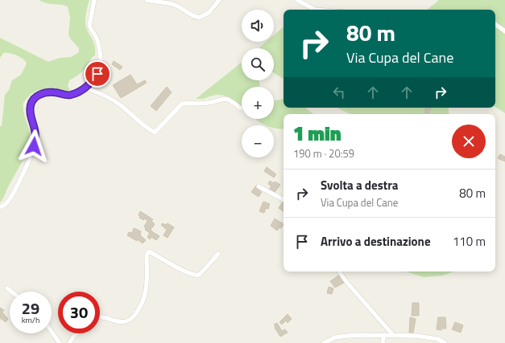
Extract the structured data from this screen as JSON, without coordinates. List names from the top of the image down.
{
  "page": {
    "map_buttons": ["+", "−"],
    "turn": ["80 m", "Via Cupa del Cane"],
    "heading": ["1 min", "190 m · 20:59"],
    "list": [
      {
        "name": "Svolta a destra",
        "note": "Via Cupa del Cane",
        "value": "80 m"
      },
      {
        "name": "Arrivo a destinazione",
        "value": "110 m"
      }
    ],
    "speed": "29 km/h",
    "limit": "30"
  }
}
